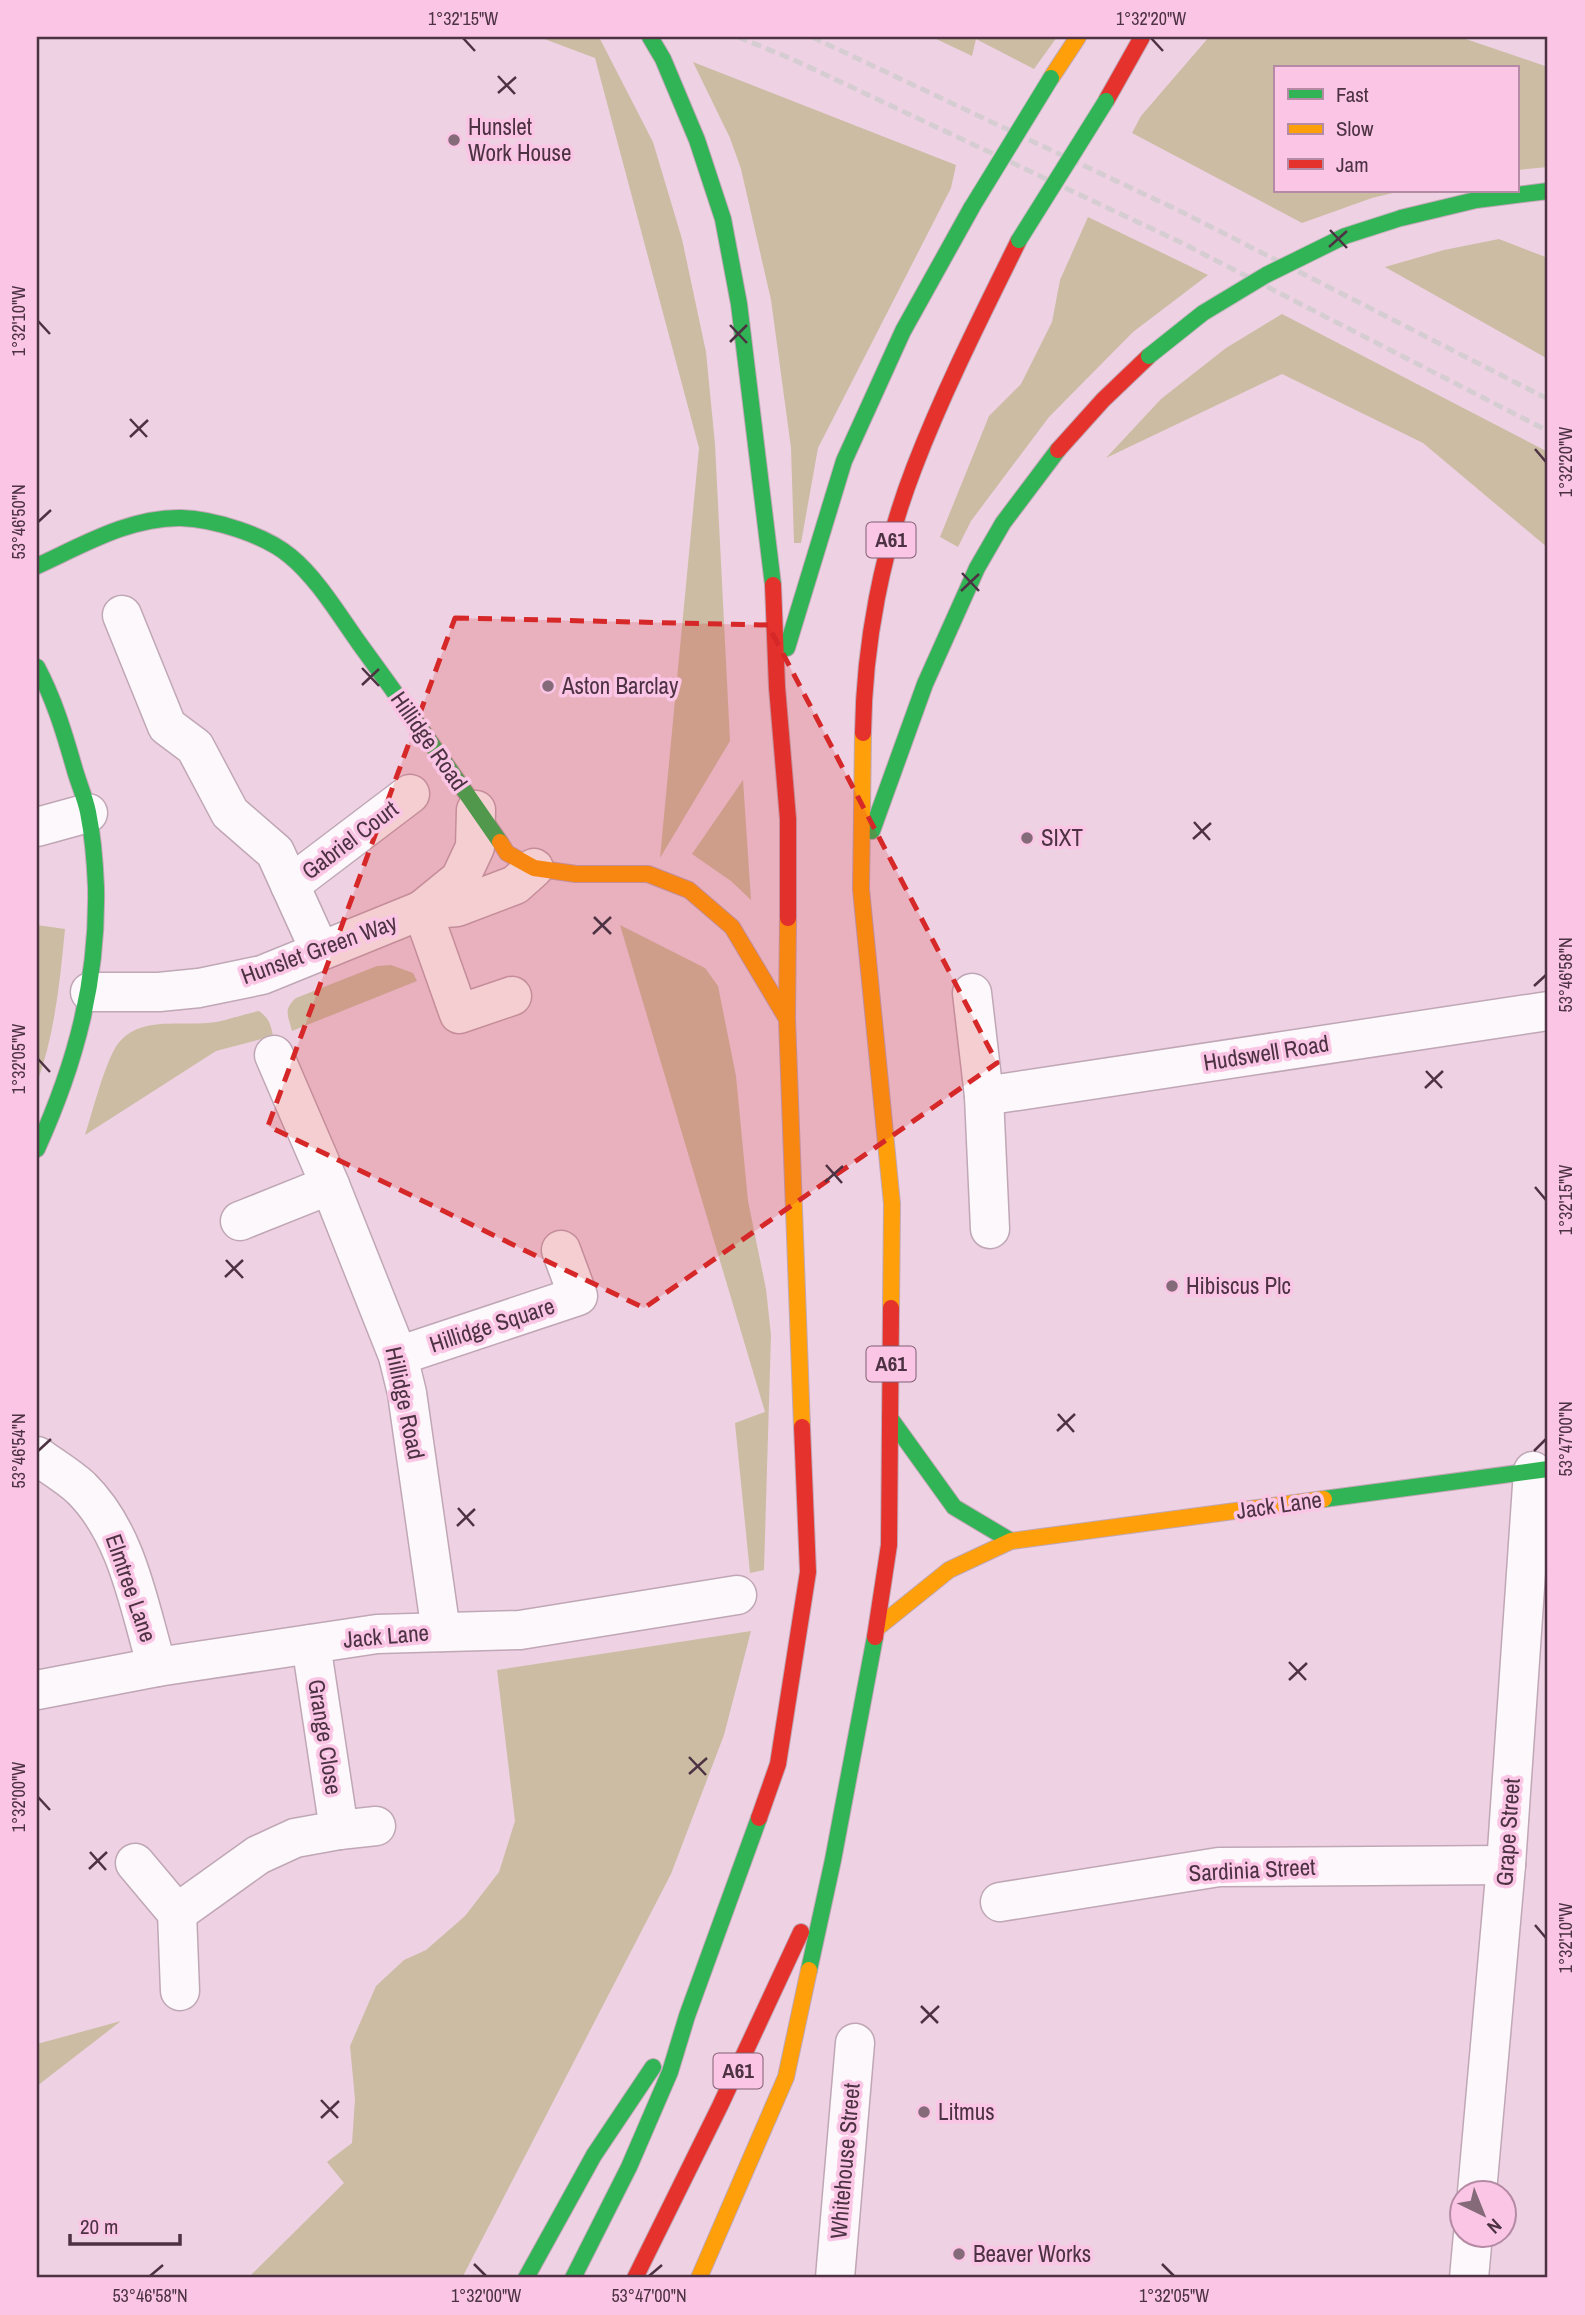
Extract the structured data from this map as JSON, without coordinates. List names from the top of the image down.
{
  "streets": {
    "main road": ["A61", "Hillidge Road", "Jack Lane"],
    "street": [
      "Gabriel Court",
      "Hunslet Green Way",
      "Hudswell Road",
      "Hillidge Square",
      "Elmtree Lane",
      "Grange Close",
      "Grape Street",
      "Sardinia Street",
      "Whitehouse Street"
    ]
  },
  "crossings": [
    ["A61", "Jack Lane"],
    ["Hillidge Road", "Hunslet Green Way"],
    ["Hillidge Road", "Hillidge Square"],
    ["Hillidge Road", "Jack Lane"],
    ["Gabriel Court", "Hunslet Green Way"],
    ["Jack Lane", "Elmtree Lane"],
    ["Jack Lane", "Grange Close"],
    ["Jack Lane", "Grape Street"],
    ["Grape Street", "Sardinia Street"]
  ],
  "places": [
    "Hunslet Work House",
    "Aston Barclay",
    "SIXT",
    "Hibiscus Plc",
    "Litmus",
    "Beaver Works"
  ],
  "legend": ["Fast", "Slow", "Jam"],
  "scale_bar": "20 m",
  "north": "bottom right",
  "coordinates": [
    "1°32'15\"W",
    "1°32'20\"W",
    "1°32'10\"W",
    "53°46'50\"N",
    "53°46'58\"N",
    "1°32'05\"W",
    "53°47'00\"N",
    "53°46'54\"N",
    "1°32'00\"W"
  ]
}
